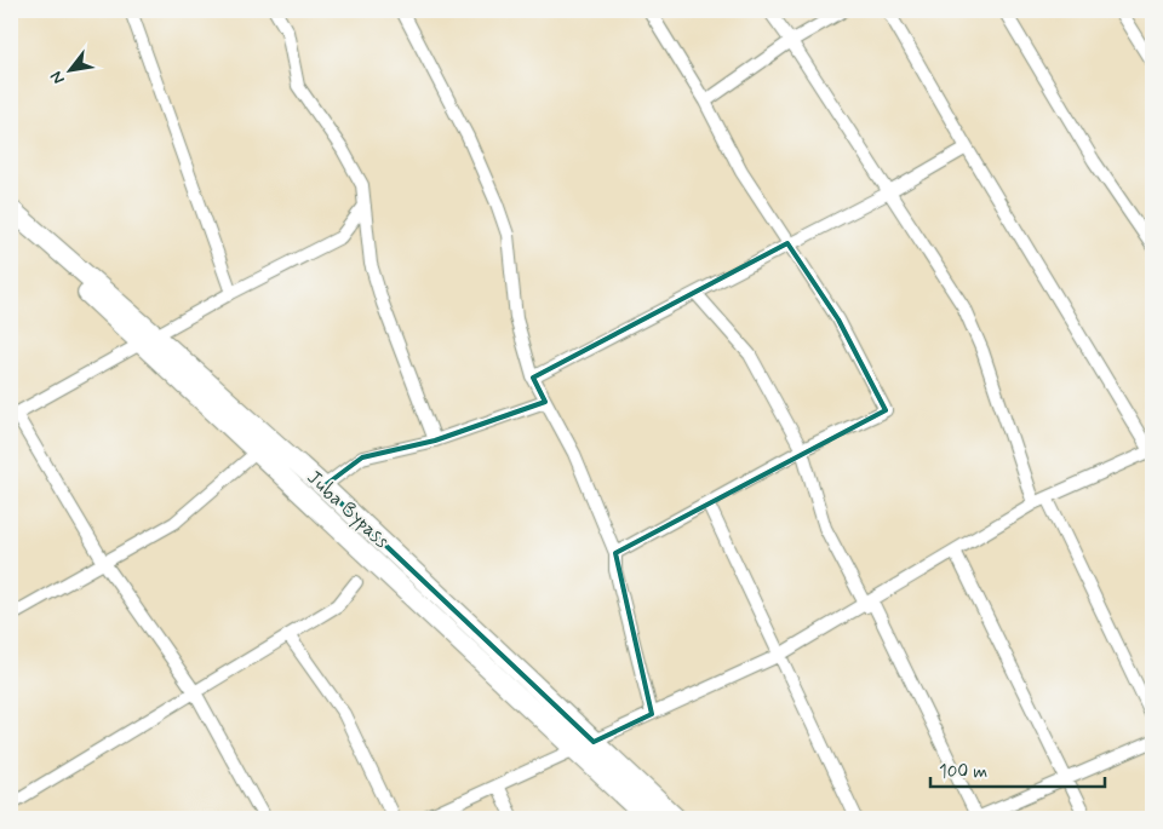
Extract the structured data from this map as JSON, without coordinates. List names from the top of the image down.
{
  "streets": {
    "main road": ["Juba Bypass"]
  },
  "scale_bar": "100 m",
  "north": "bottom left"
}
